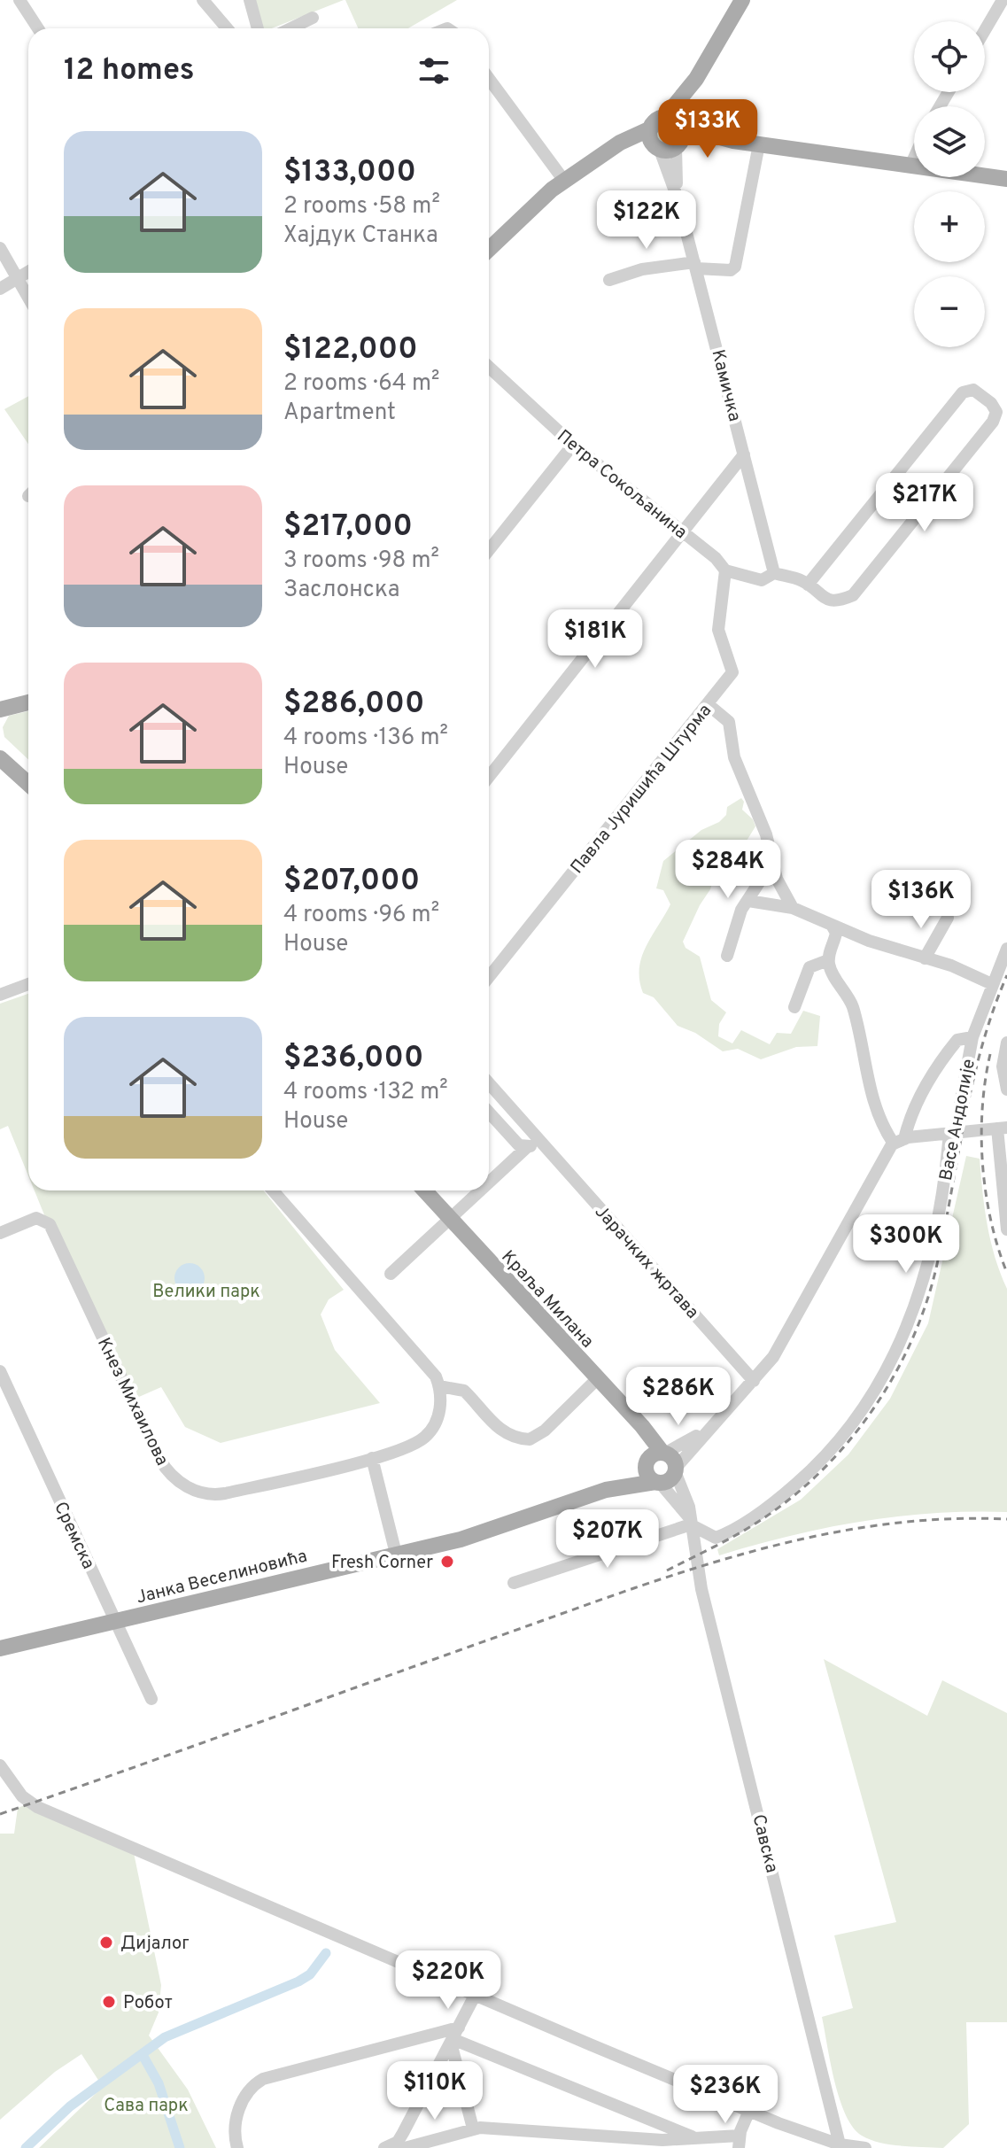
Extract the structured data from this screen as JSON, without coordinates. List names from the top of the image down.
{
  "streets": {
    "main road": ["Краља Милана", "Јанка Веселиновића"],
    "street": [
      "Камичка",
      "Петра Сокољанина",
      "Павла Јуришића Штурма",
      "Васе Андолије",
      "Јарачких жртава",
      "Кнез Михаилова",
      "Сремска",
      "Савска"
    ]
  },
  "crossings": [
    ["Камичка", "Петра Сокољанина"],
    ["Петра Сокољанина", "Павла Јуришића Штурма"],
    ["Васе Андолије", "Савска"],
    ["Краља Милана", "Јанка Веселиновића"],
    ["Сремска", "Јанка Веселиновића"],
    ["Јанка Веселиновића", "Савска"]
  ],
  "parks": ["Велики парк", "Сава парк"],
  "places": ["Fresh Corner", "Дијалог", "Робот"],
  "page": {
    "map_buttons": ["+", "−"],
    "heading": "12 homes",
    "price": [
      "$133K",
      "$122K",
      "$217K",
      "$181K",
      "$284K",
      "$136K",
      "$300K",
      "$286K",
      "$207K",
      "$220K",
      "$110K",
      "$236K"
    ],
    "list": [
      {
        "name": "$133,000",
        "note": "2 rooms · 58 m² · Хајдук Станка"
      },
      {
        "name": "$122,000",
        "note": "2 rooms · 64 m² · Apartment"
      },
      {
        "name": "$217,000",
        "note": "3 rooms · 98 m² · Заслонска"
      },
      {
        "name": "$286,000",
        "note": "4 rooms · 136 m² · House"
      },
      {
        "name": "$207,000",
        "note": "4 rooms · 96 m² · House"
      },
      {
        "name": "$236,000",
        "note": "4 rooms · 132 m² · House"
      }
    ]
  }
}
